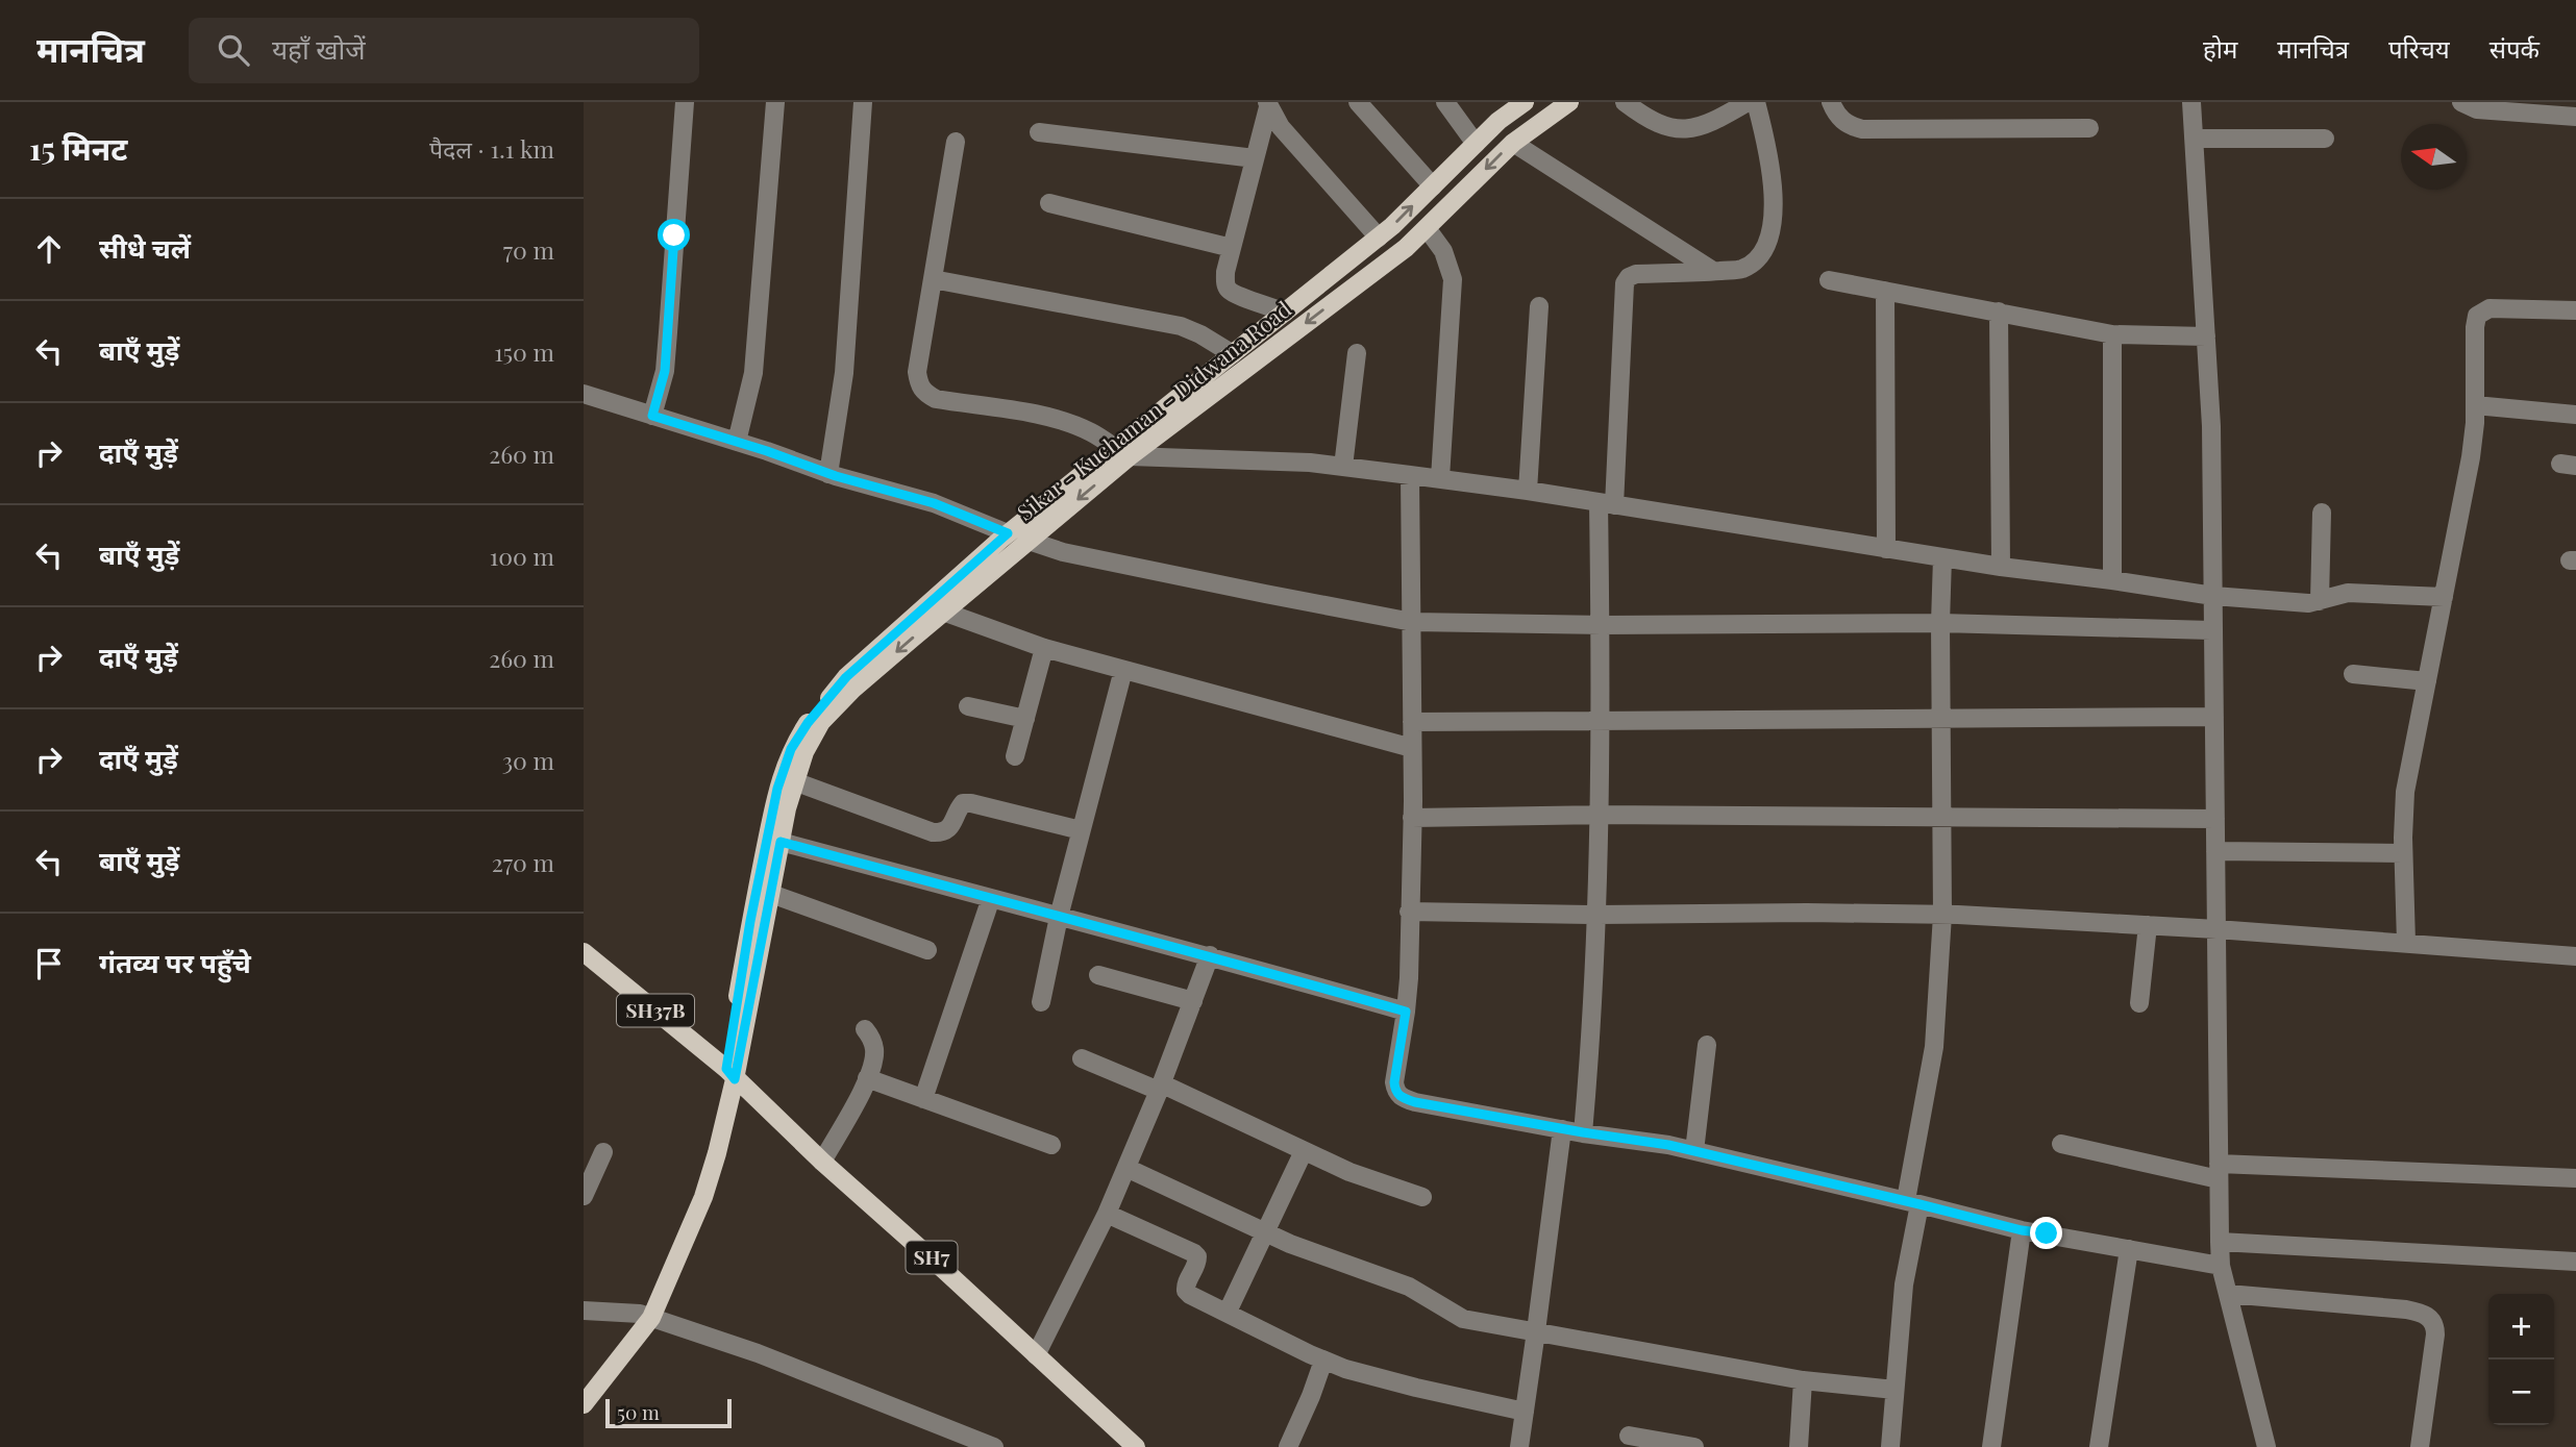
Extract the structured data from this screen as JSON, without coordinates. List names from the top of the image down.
{
  "streets": {
    "main road": ["Sikar - Kuchaman - Didwana Road", "SH37B", "SH7"]
  },
  "crossings": [
    ["Sikar - Kuchaman - Didwana Road", "SH37B"],
    ["Sikar - Kuchaman - Didwana Road", "SH7"],
    ["SH37B", "SH7"]
  ],
  "scale_bar": "50 m",
  "north": "left",
  "page": {
    "header": "मानचित्र",
    "search": "यहाँ खोजें",
    "nav": [
      "होम",
      "मानचित्र",
      "परिचय",
      "संपर्क"
    ],
    "heading": ["15 मिनट", "पैदल · 1.1 km"],
    "list": [
      ["सीधे चलें", "70 m"],
      ["बाएँ मुड़ें", "150 m"],
      ["दाएँ मुड़ें", "260 m"],
      ["बाएँ मुड़ें", "100 m"],
      ["दाएँ मुड़ें", "260 m"],
      ["दाएँ मुड़ें", "30 m"],
      ["बाएँ मुड़ें", "270 m"],
      "गंतव्य पर पहुँचे"
    ],
    "map_buttons": ["+", "−"],
    "scale": "50 m"
  }
}
